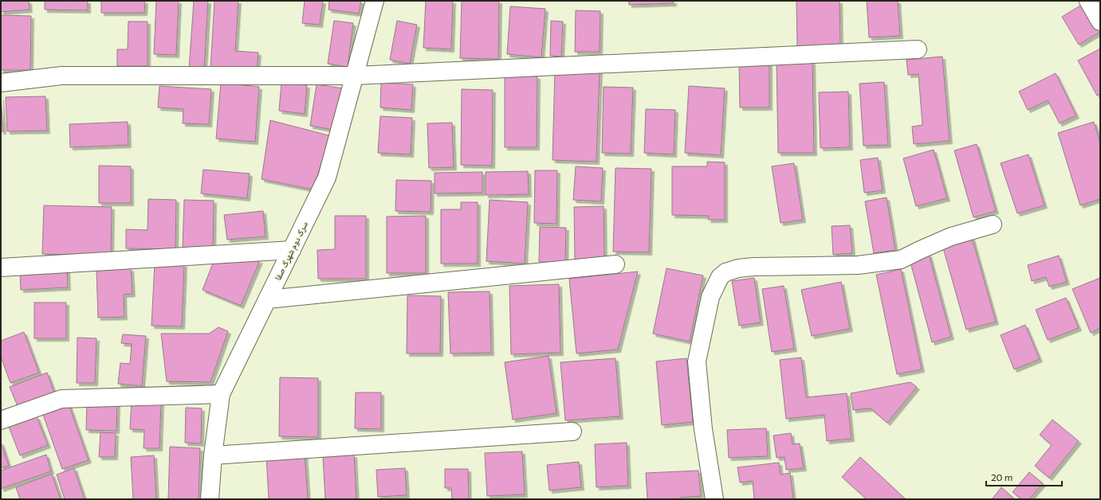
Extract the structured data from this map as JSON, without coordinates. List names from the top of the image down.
{
  "streets": {
    "street": ["سرک دوم شهرک صفا"]
  },
  "scale_bar": "20 m"
}
